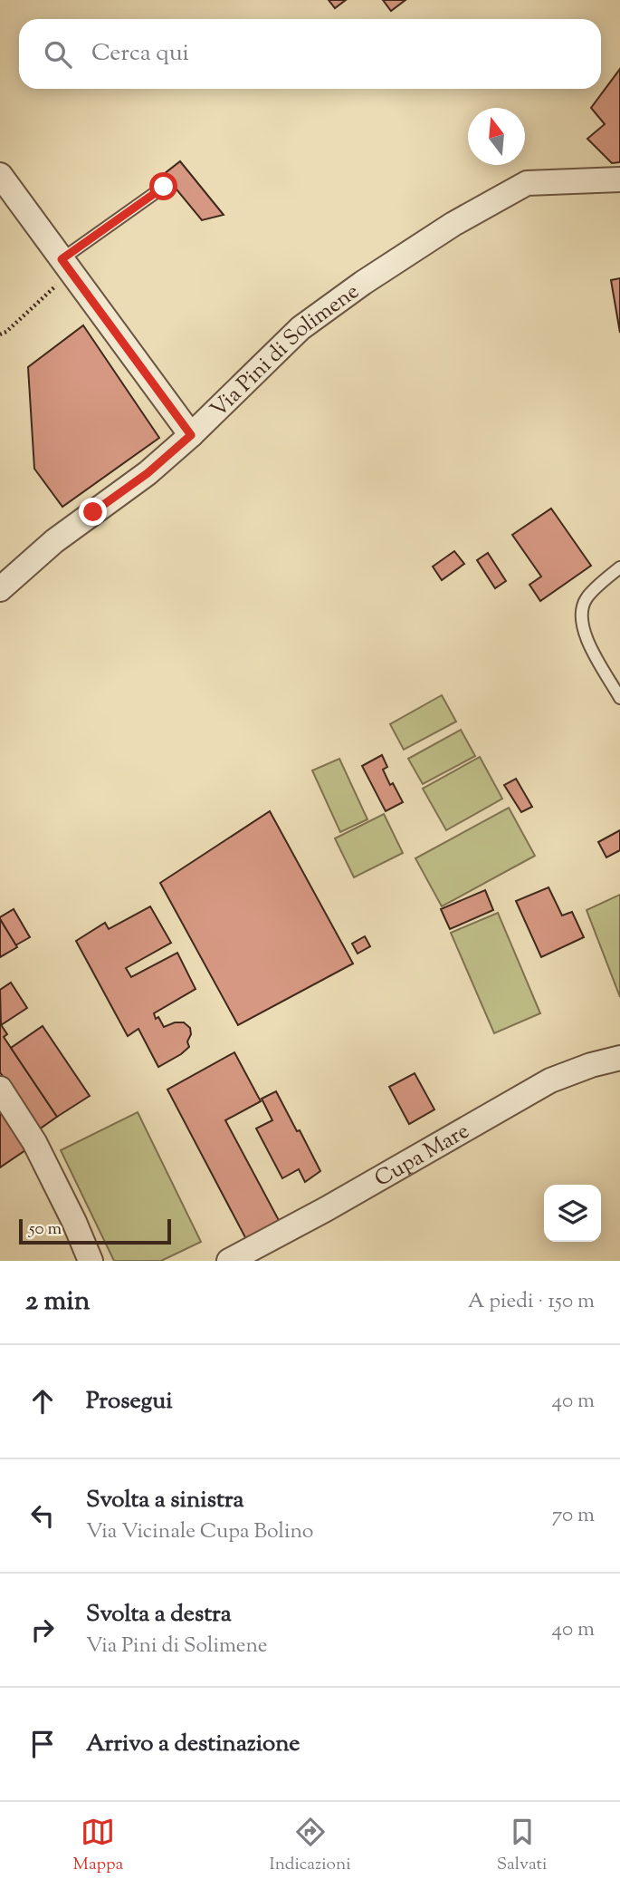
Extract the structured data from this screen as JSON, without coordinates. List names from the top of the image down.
{
  "streets": {
    "street": ["Via Pini di Solimene", "Cupa Mare"]
  },
  "scale_bar": "50 m",
  "north": "top",
  "page": {
    "search": "Cerca qui",
    "scale": "50 m",
    "heading": ["2 min", "A piedi · 150 m"],
    "list": [
      ["Prosegui", "40 m"],
      ["Svolta a sinistra", "Via Vicinale Cupa Bolino", "70 m"],
      ["Svolta a destra", "Via Pini di Solimene", "40 m"],
      "Arrivo a destinazione"
    ],
    "nav": ["Mappa", "Indicazioni", "Salvati"]
  }
}
